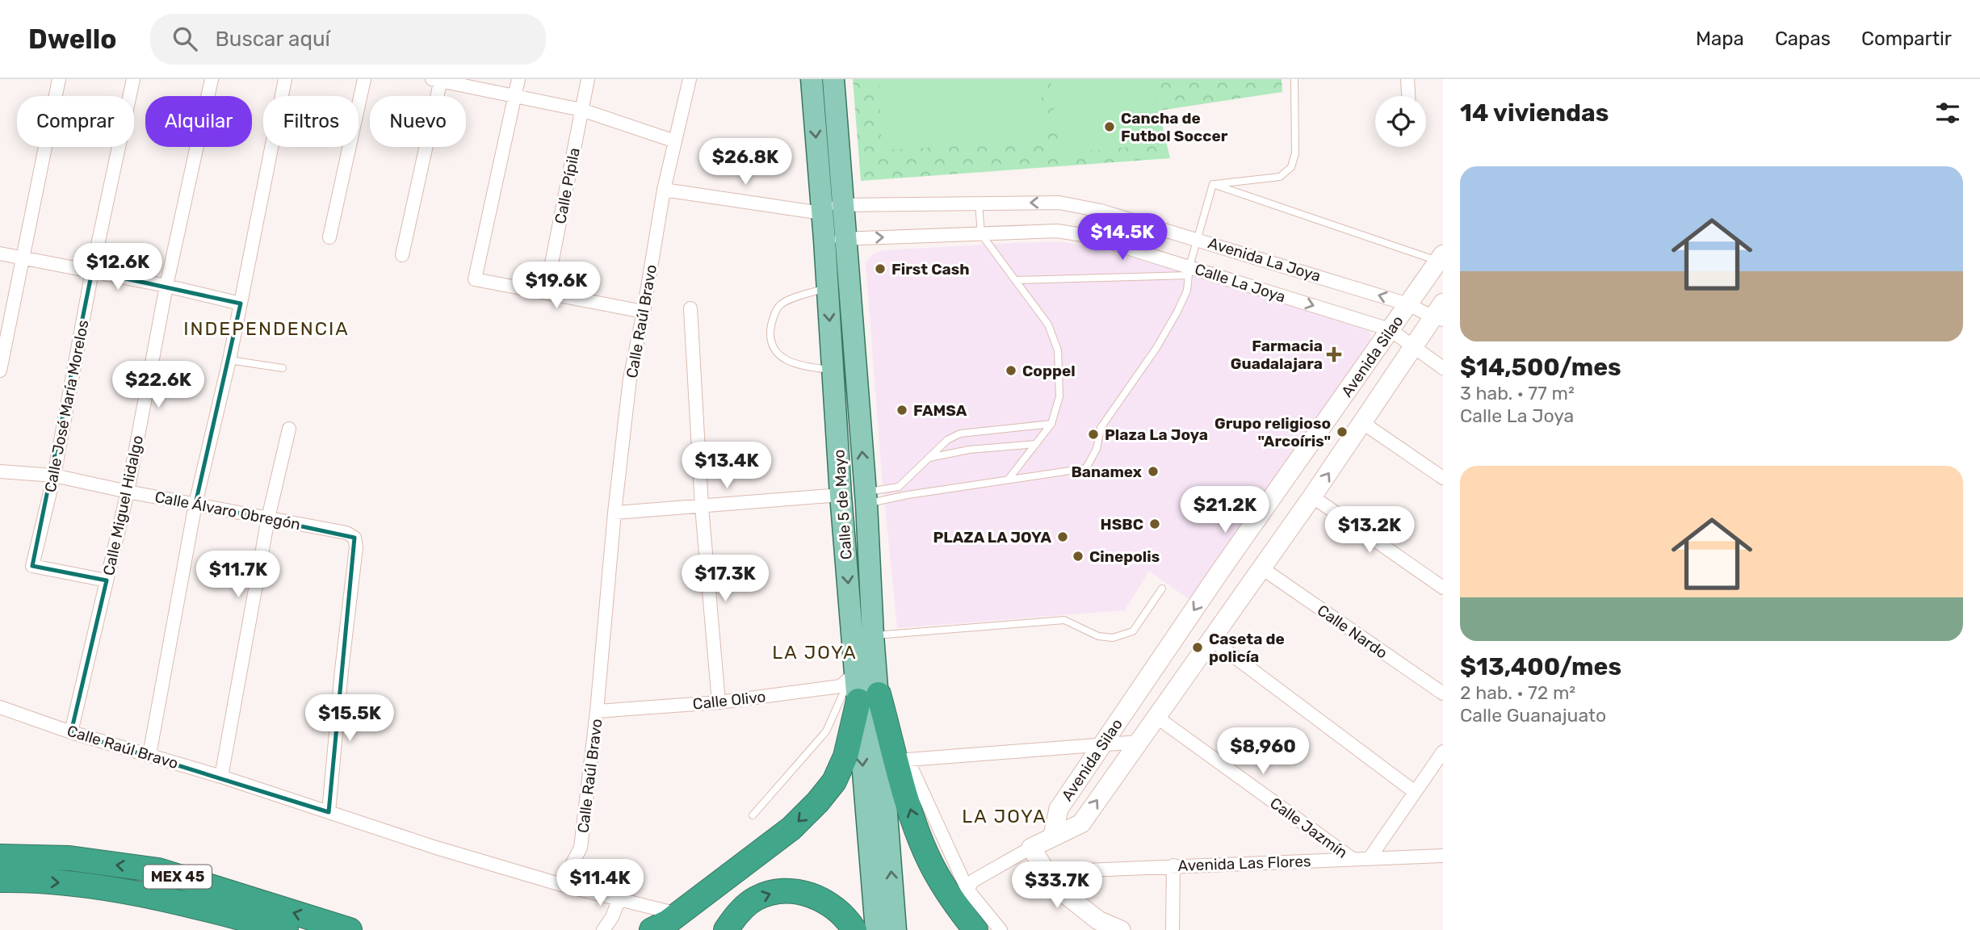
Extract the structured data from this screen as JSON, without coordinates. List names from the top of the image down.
{
  "streets": {
    "highway": ["MEX 45"],
    "main road": ["Calle 5 de Mayo"],
    "street": [
      "Calle Pípila",
      "Avenida La Joya",
      "Calle La Joya",
      "Calle Raúl Bravo",
      "Avenida Silao",
      "Calle José María Morelos",
      "Calle Miguel Hidalgo",
      "Calle Álvaro Obregón",
      "Calle Nardo",
      "Calle Olivo",
      "Calle Jazmín",
      "Avenida Las Flores"
    ]
  },
  "crossings": [
    ["Avenida La Joya", "Avenida Silao"],
    ["Avenida La Joya", "Calle 5 de Mayo"],
    ["Calle La Joya", "Avenida Silao"],
    ["Calle La Joya", "Calle 5 de Mayo"],
    ["Calle Raúl Bravo", "Calle Miguel Hidalgo"],
    ["Calle Raúl Bravo", "Calle Álvaro Obregón"],
    ["Calle Raúl Bravo", "Calle Olivo"],
    ["Avenida Silao", "Calle Nardo"],
    ["Avenida Silao", "Calle Jazmín"],
    ["Calle José María Morelos", "Calle Miguel Hidalgo"],
    ["Calle José María Morelos", "Calle Álvaro Obregón"],
    ["Calle 5 de Mayo", "Calle Olivo"],
    ["Calle Miguel Hidalgo", "Calle Álvaro Obregón"],
    ["Calle Jazmín", "Avenida Las Flores"]
  ],
  "one_way": ["Avenida La Joya", "Calle La Joya"],
  "districts": ["INDEPENDENCIA", "LA JOYA", "LA JOYA"],
  "places": {
    "other": [
      "Cancha de Futbol Soccer",
      "First Cash",
      "Coppel",
      "FAMSA",
      "Grupo religioso \"Arcoíris\"",
      "Plaza La Joya",
      "Banamex",
      "HSBC",
      "PLAZA LA JOYA",
      "Cinepolis",
      "Caseta de policía"
    ],
    "health": ["Farmacia Guadalajara"]
  },
  "page": {
    "header": "Dwello",
    "search": "Buscar aquí",
    "nav": ["Mapa", "Capas", "Compartir"],
    "heading": "14 viviendas",
    "chip": [
      "Comprar",
      "Alquilar",
      "Filtros",
      "Nuevo"
    ],
    "price": [
      "$26.8K",
      "$14.5K",
      "$12.6K",
      "$19.6K",
      "$22.6K",
      "$13.4K",
      "$21.2K",
      "$13.2K",
      "$11.7K",
      "$17.3K",
      "$15.5K",
      "$8,960",
      "$11.4K",
      "$33.7K"
    ],
    "list": [
      {
        "name": "$14,500/mes",
        "note": "3 hab. · 77 m² · Calle La Joya"
      },
      {
        "name": "$13,400/mes",
        "note": "2 hab. · 72 m² · Calle Guanajuato"
      }
    ]
  }
}
